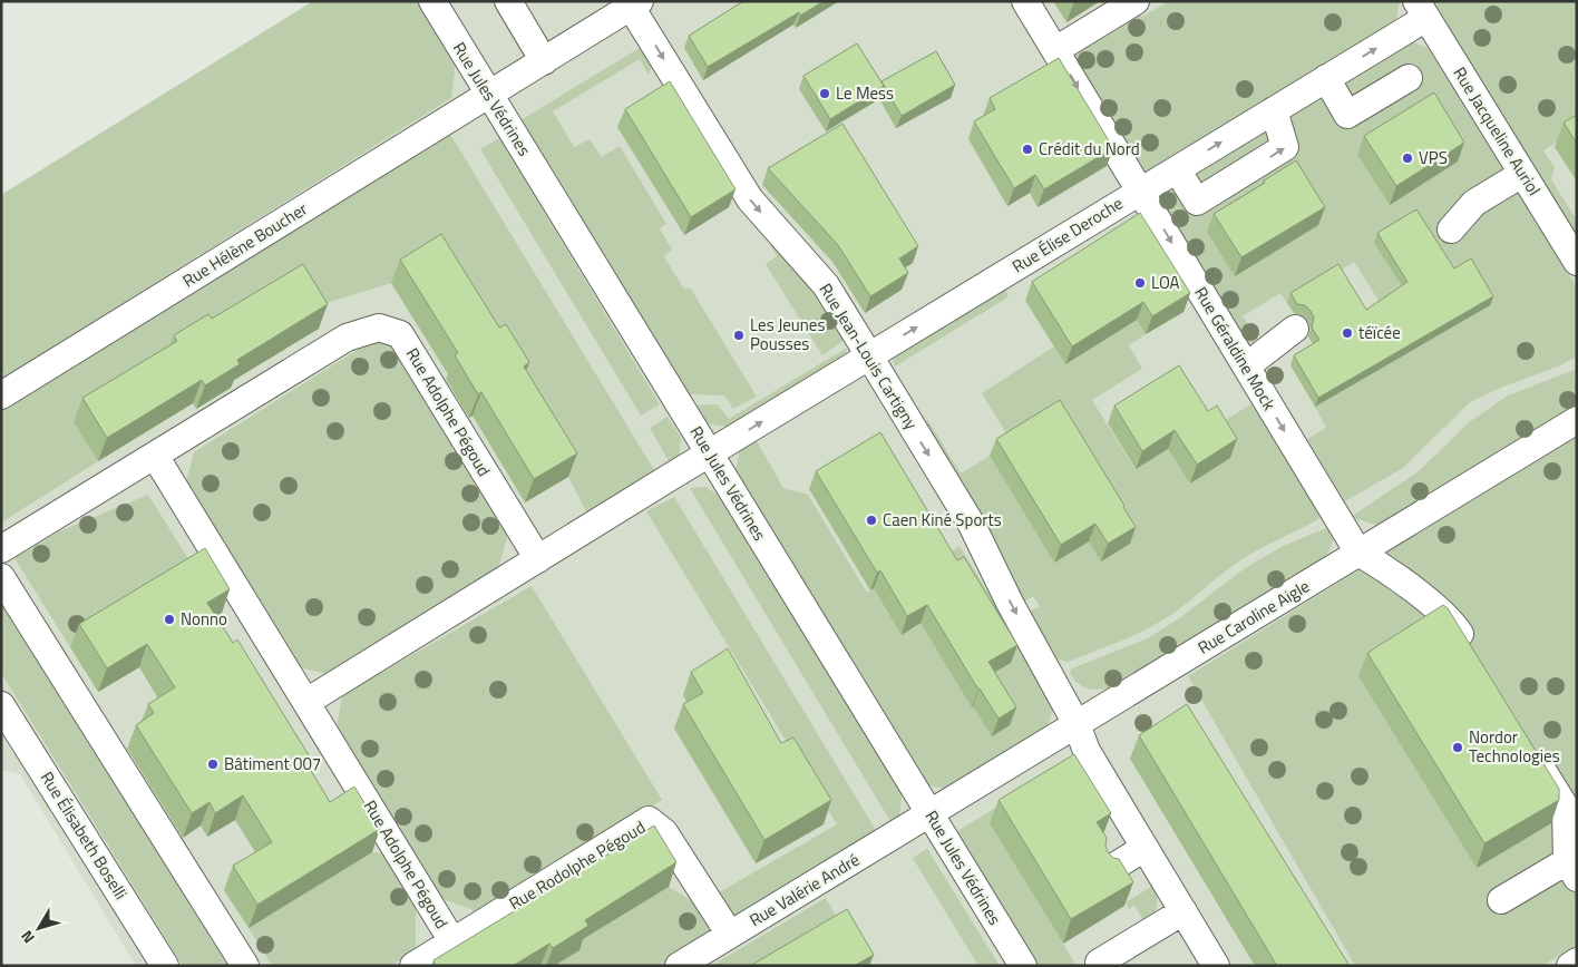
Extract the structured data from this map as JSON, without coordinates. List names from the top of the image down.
{
  "streets": {
    "street": [
      "Rue Jules Védrines",
      "Rue Jacqueline Auriol",
      "Rue Élise Deroche",
      "Rue Hélène Boucher",
      "Rue Géraldine Mock",
      "Rue Jean-Louis Cartigny",
      "Rue Adolphe Pégoud",
      "Rue Caroline Aigle",
      "Rue Élisabeth Boselli",
      "Rue Rodolphe Pégoud",
      "Rue Valérie André"
    ]
  },
  "crossings": [
    ["Rue Jules Védrines", "Rue Élise Deroche"],
    ["Rue Jules Védrines", "Rue Hélène Boucher"],
    ["Rue Jules Védrines", "Rue Caroline Aigle"],
    ["Rue Jules Védrines", "Rue Valérie André"],
    ["Rue Jacqueline Auriol", "Rue Élise Deroche"],
    ["Rue Élise Deroche", "Rue Géraldine Mock"],
    ["Rue Élise Deroche", "Rue Jean-Louis Cartigny"],
    ["Rue Hélène Boucher", "Rue Jean-Louis Cartigny"],
    ["Rue Géraldine Mock", "Rue Caroline Aigle"],
    ["Rue Jean-Louis Cartigny", "Rue Caroline Aigle"],
    ["Rue Adolphe Pégoud", "Rue Rodolphe Pégoud"],
    ["Rue Caroline Aigle", "Rue Valérie André"],
    ["Rue Rodolphe Pégoud", "Rue Valérie André"]
  ],
  "one_way": ["Rue Élise Deroche", "Rue Géraldine Mock", "Rue Jean-Louis Cartigny"],
  "places": [
    "Le Mess",
    "Crédit du Nord",
    "VPS",
    "LOA",
    "téïcée",
    "Les Jeunes Pousses",
    "Caen Kiné Sports",
    "Nonno",
    "Nordor Technologies",
    "Bâtiment 007"
  ],
  "north": "bottom left"
}
